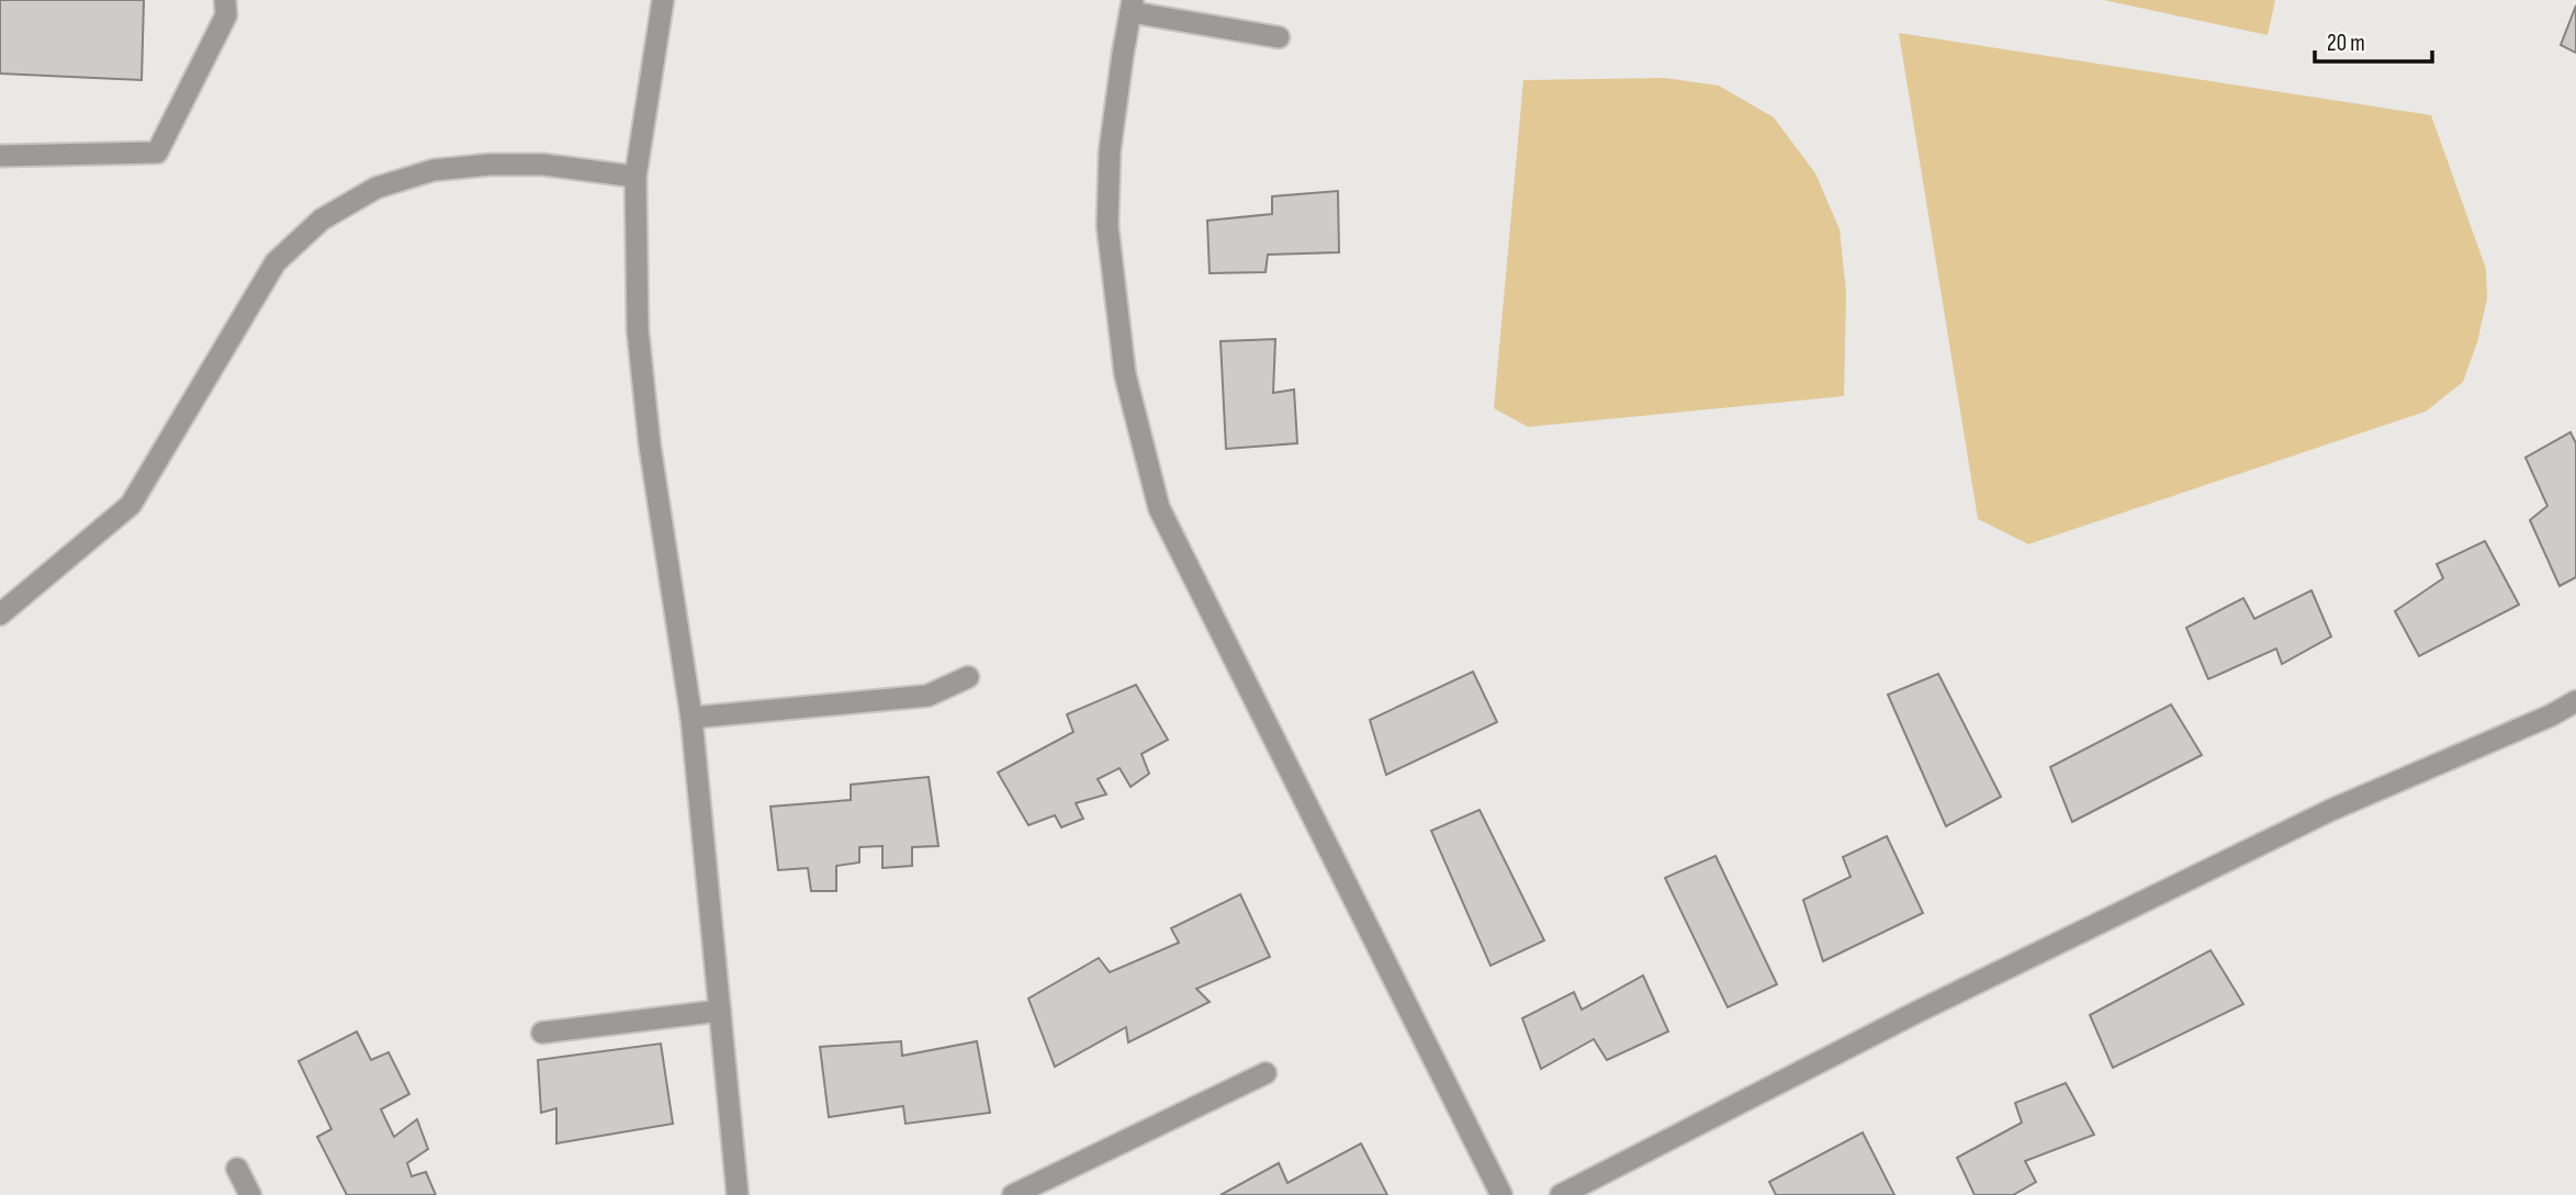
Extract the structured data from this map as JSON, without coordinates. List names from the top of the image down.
{
  "scale_bar": "20 m"
}
